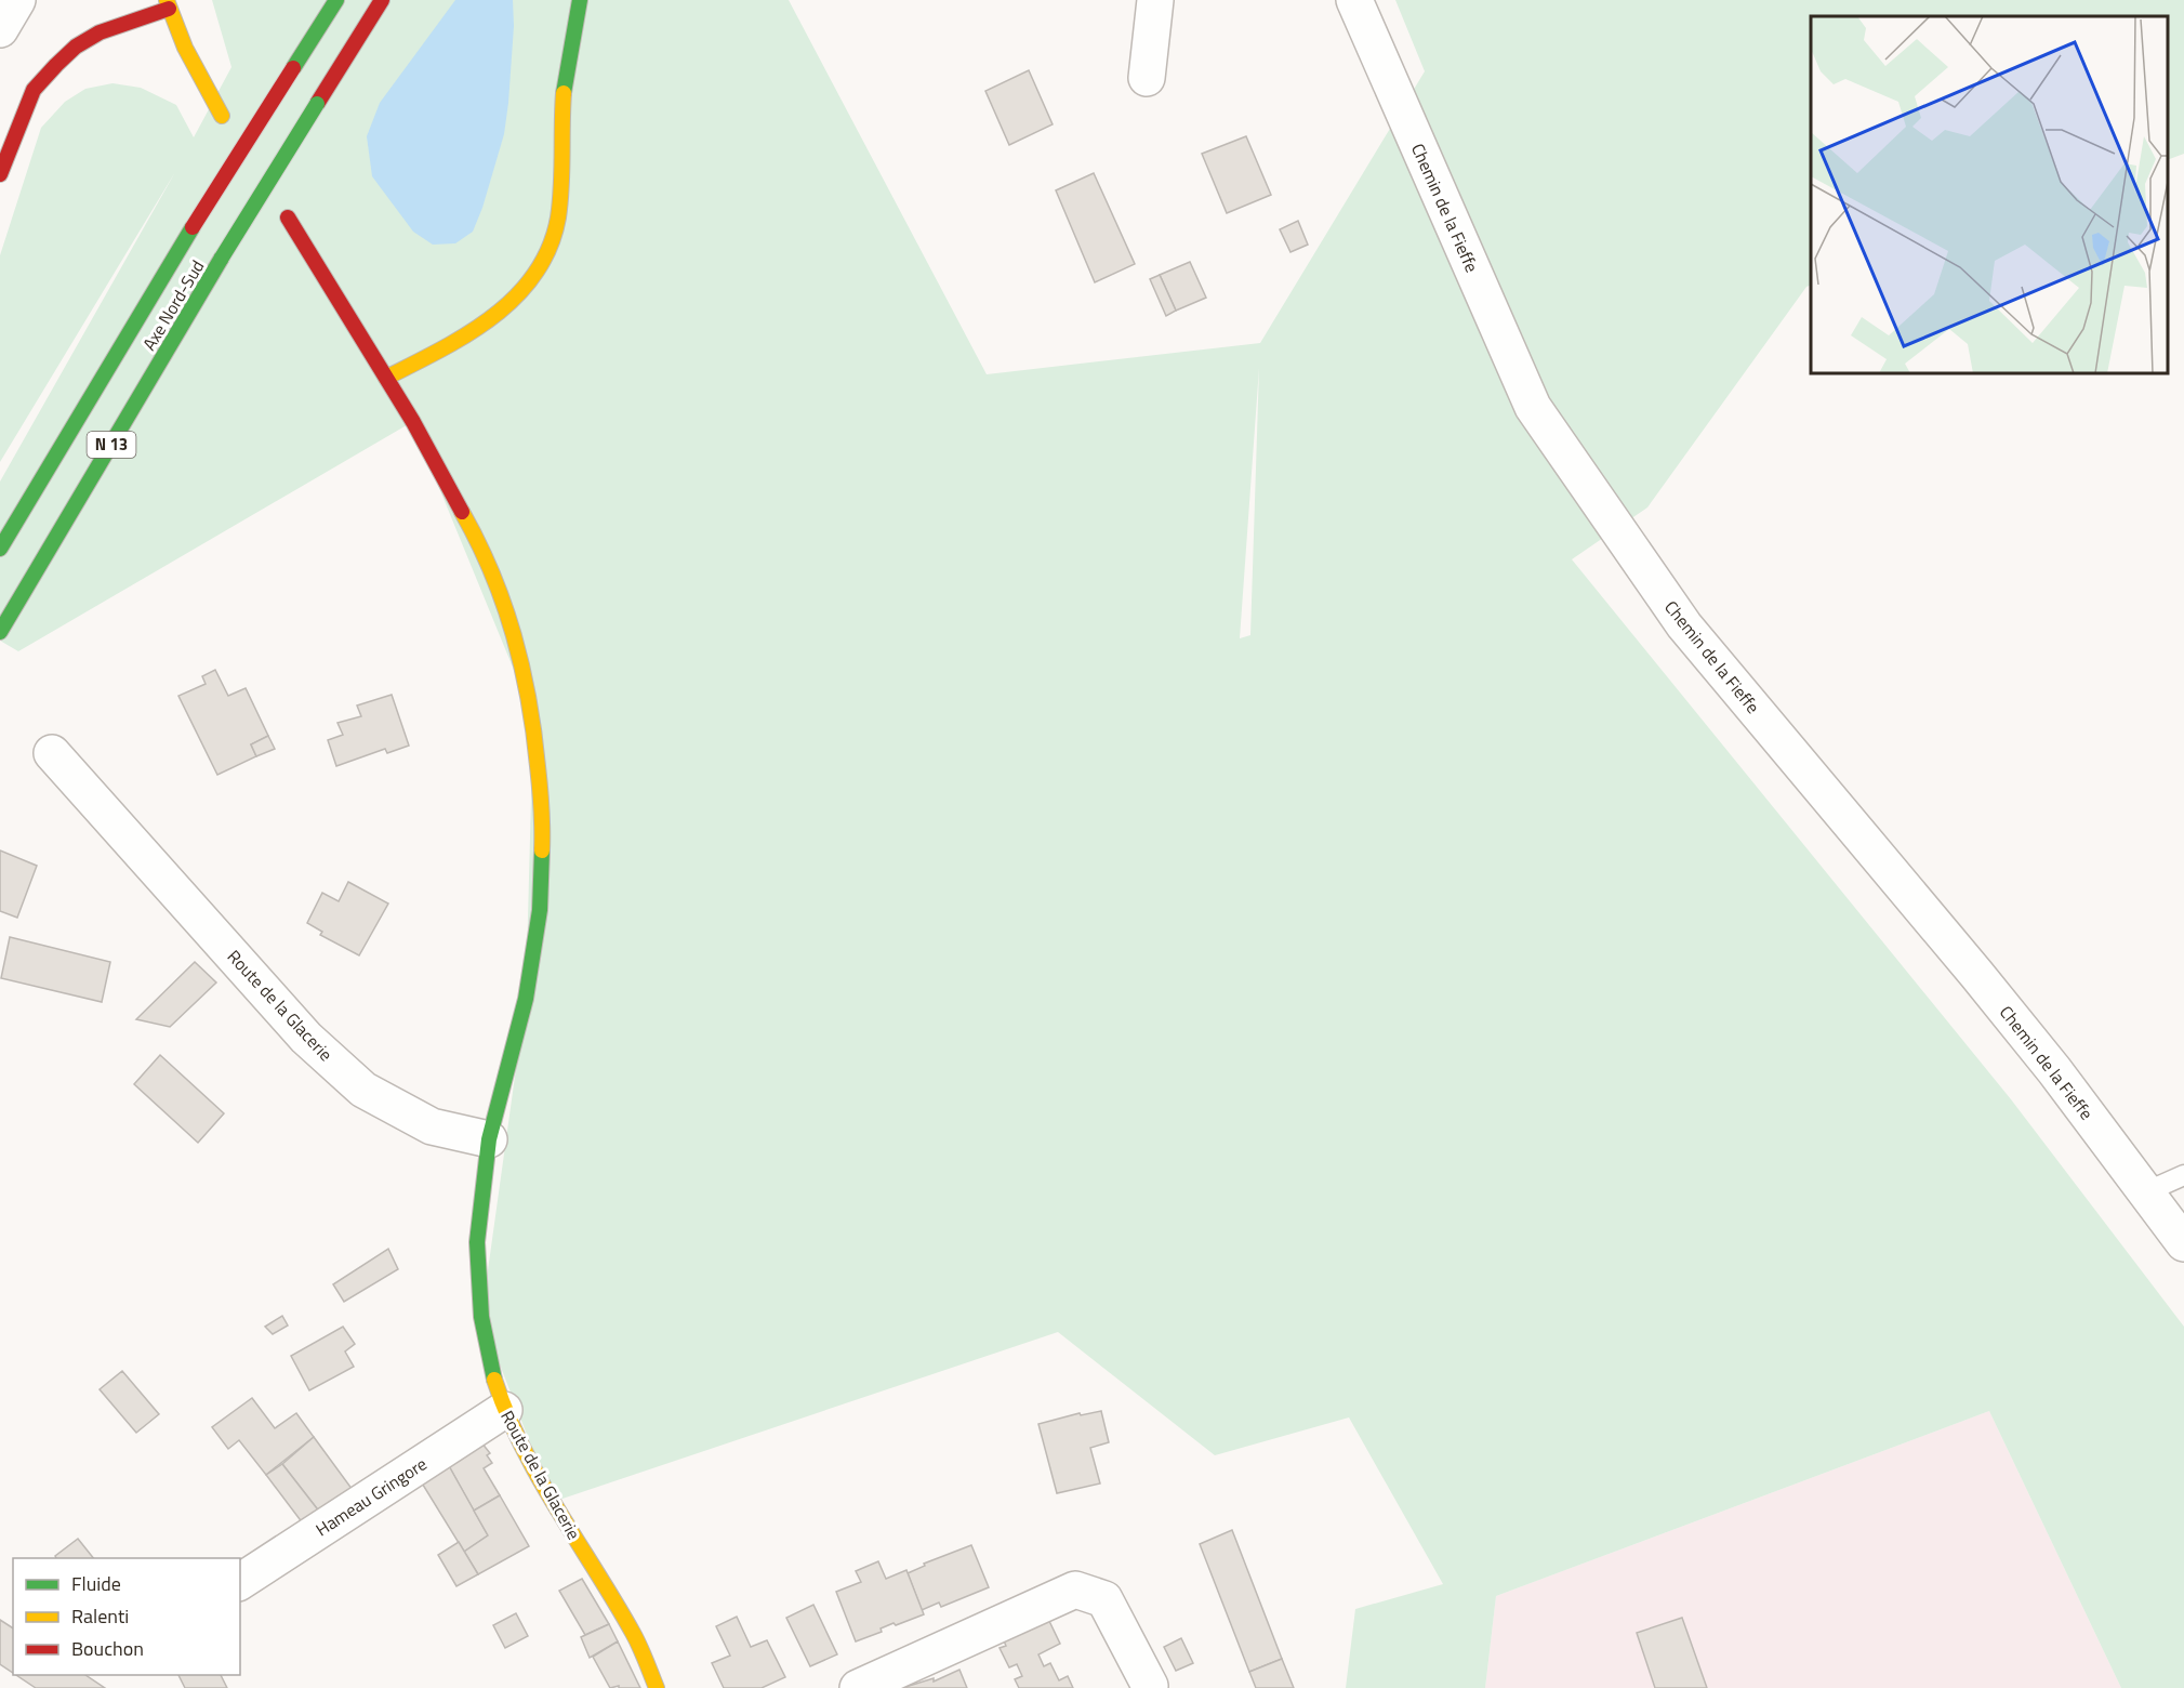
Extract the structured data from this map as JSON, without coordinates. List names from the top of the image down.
{
  "streets": {
    "main road": ["Axe Nord-Sud", "N 13", "Route de la Glacerie"],
    "street": ["Chemin de la Fieffe", "Hameau Gringore"]
  },
  "crossings": [
    ["Route de la Glacerie", "Hameau Gringore"]
  ],
  "legend": ["Fluide", "Ralenti", "Bouchon"]
}
